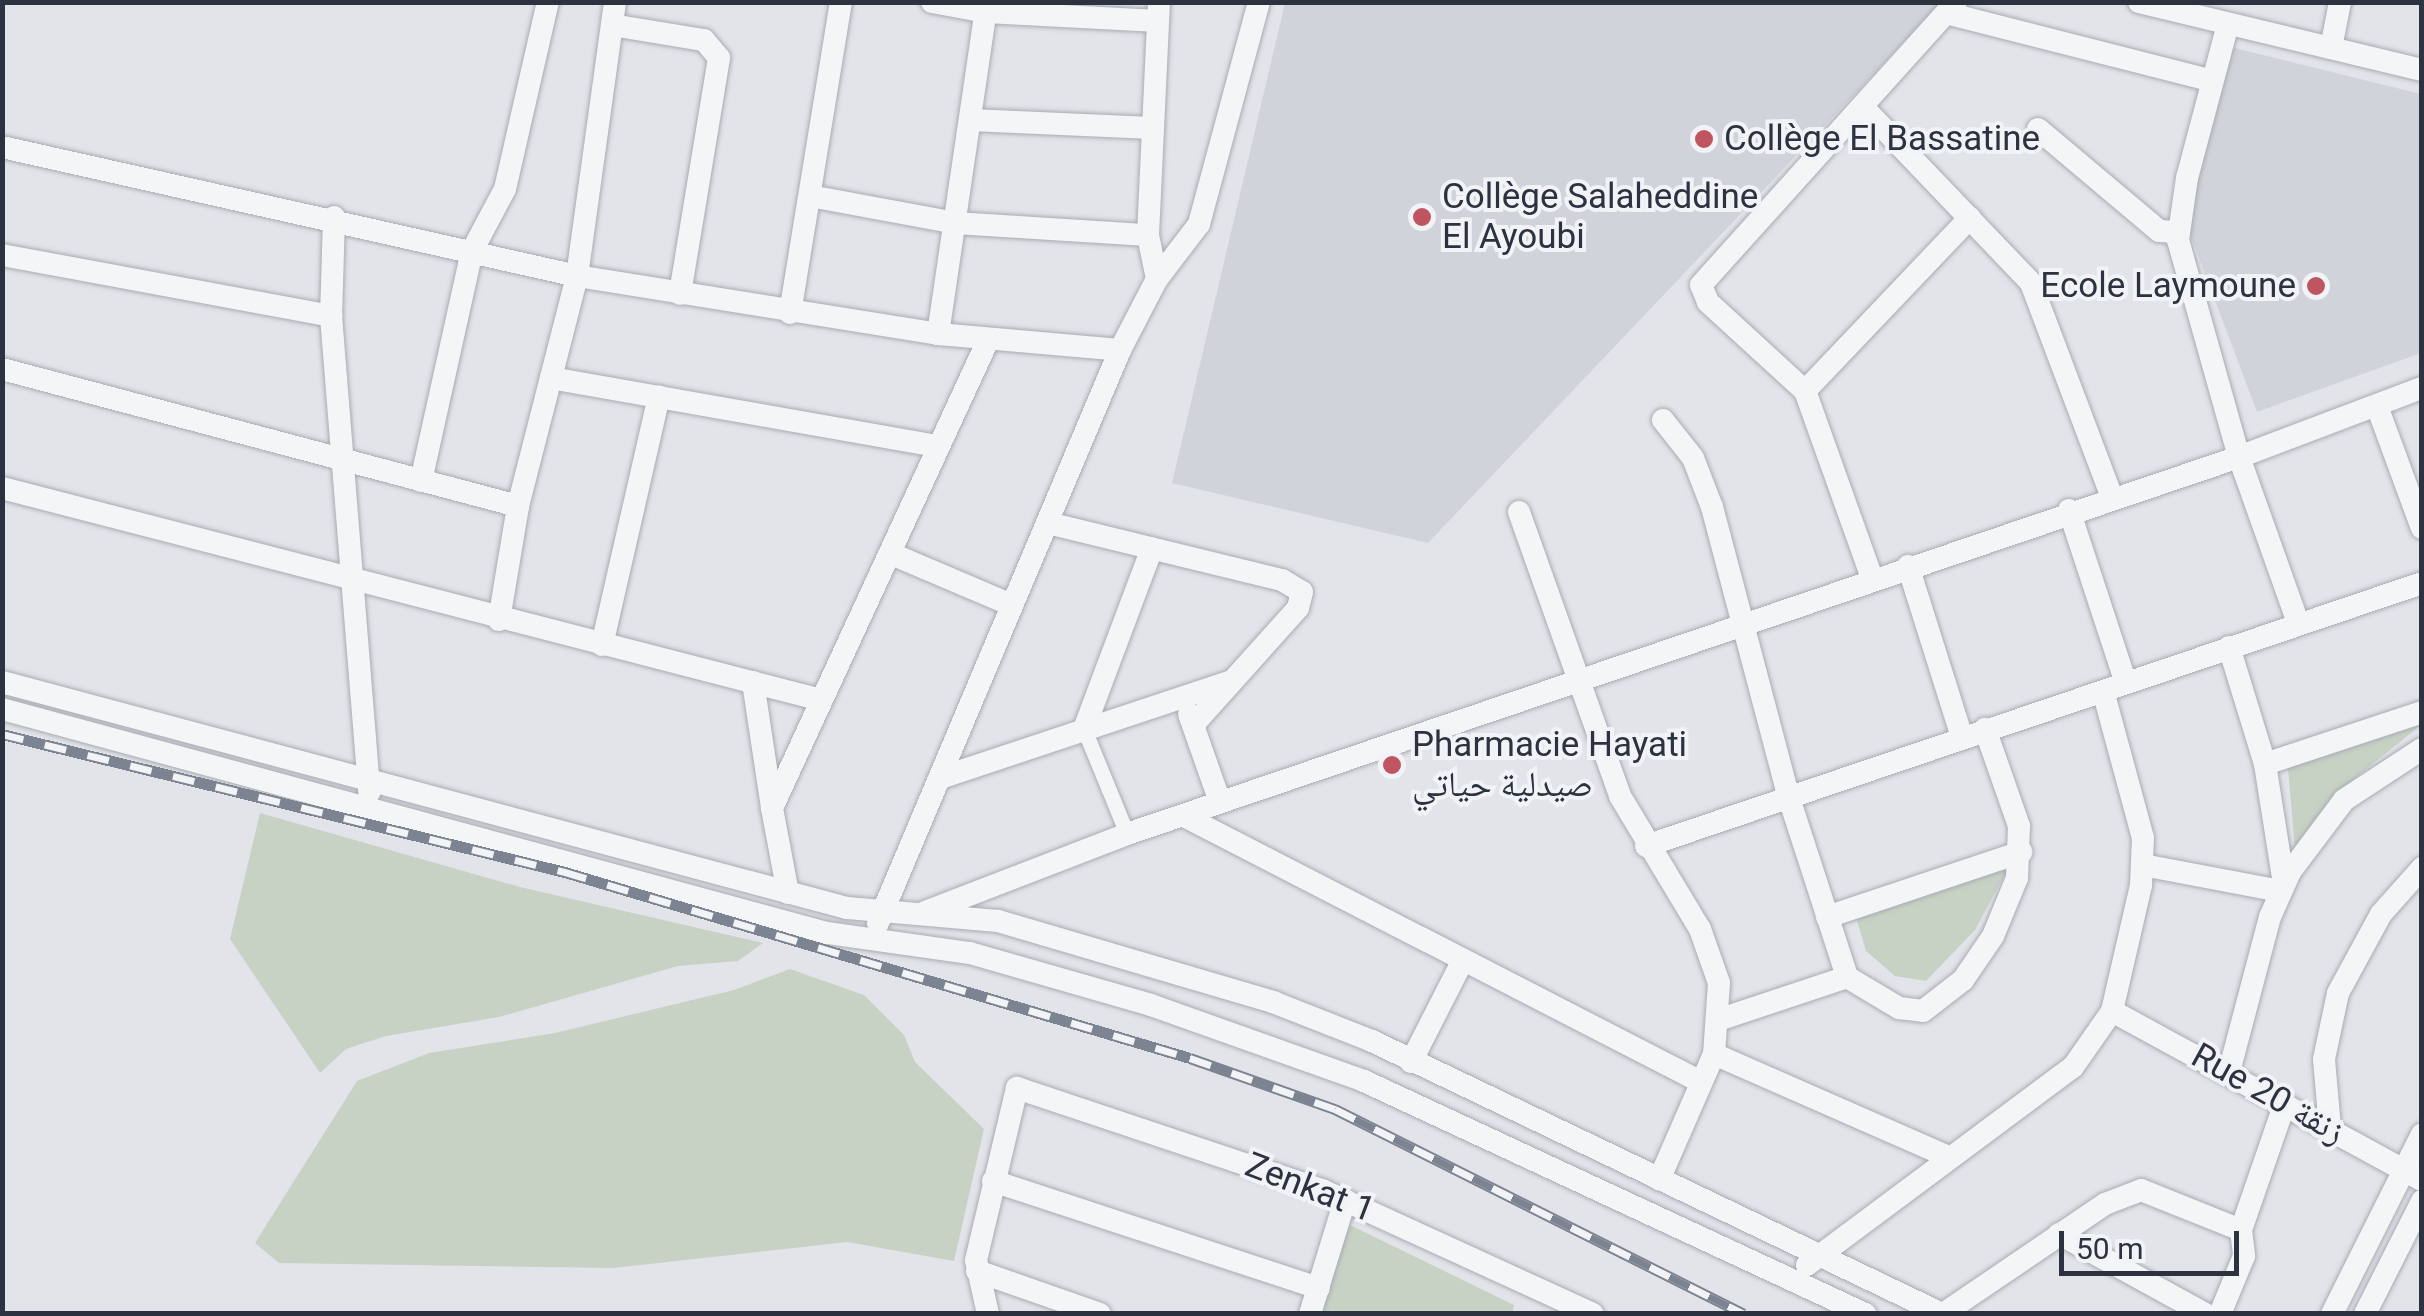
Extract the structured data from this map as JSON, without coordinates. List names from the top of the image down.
{
  "streets": {
    "street": ["Rue 20 زنقة", "Zenkat 1"]
  },
  "places": [
    "Collège El Bassatine",
    "Collège Salaheddine El Ayoubi",
    "Ecole Laymoune",
    "Pharmacie Hayati صيدلية حياتي"
  ],
  "scale_bar": "50 m"
}
